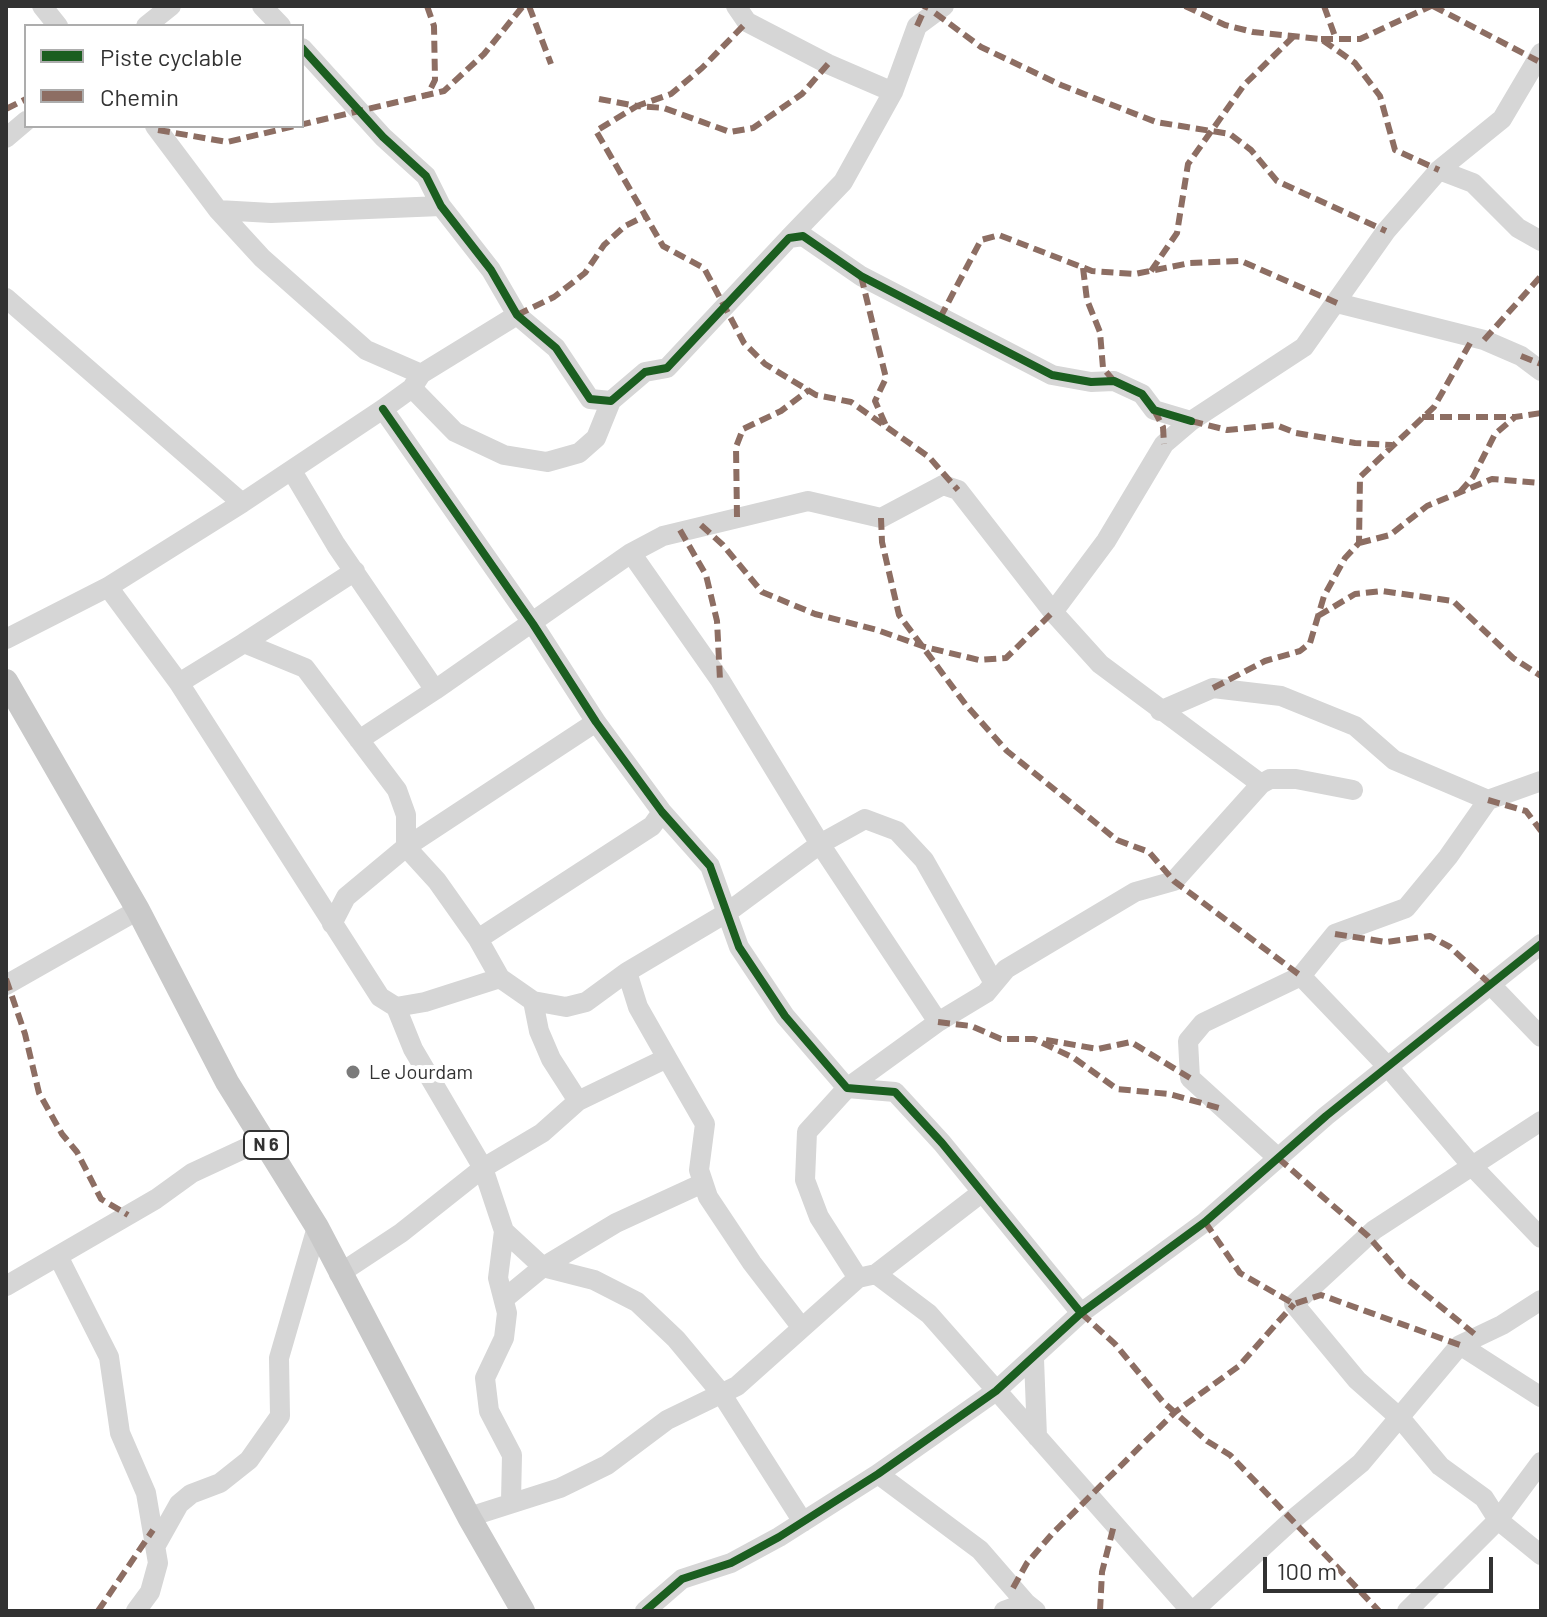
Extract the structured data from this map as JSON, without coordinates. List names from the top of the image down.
{
  "streets": {
    "main road": ["N 6"]
  },
  "places": ["Le Jourdam"],
  "legend": ["Piste cyclable", "Chemin"],
  "scale_bar": "100 m"
}
